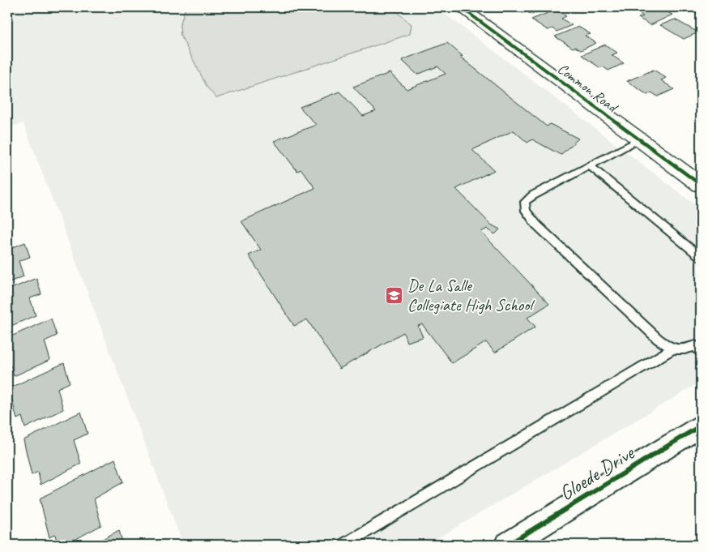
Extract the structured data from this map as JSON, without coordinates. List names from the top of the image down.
{
  "streets": {
    "street": ["Common Road", "Gloede Drive"]
  },
  "places": {
    "school or university": ["De La Salle Collegiate High School"]
  }
}
